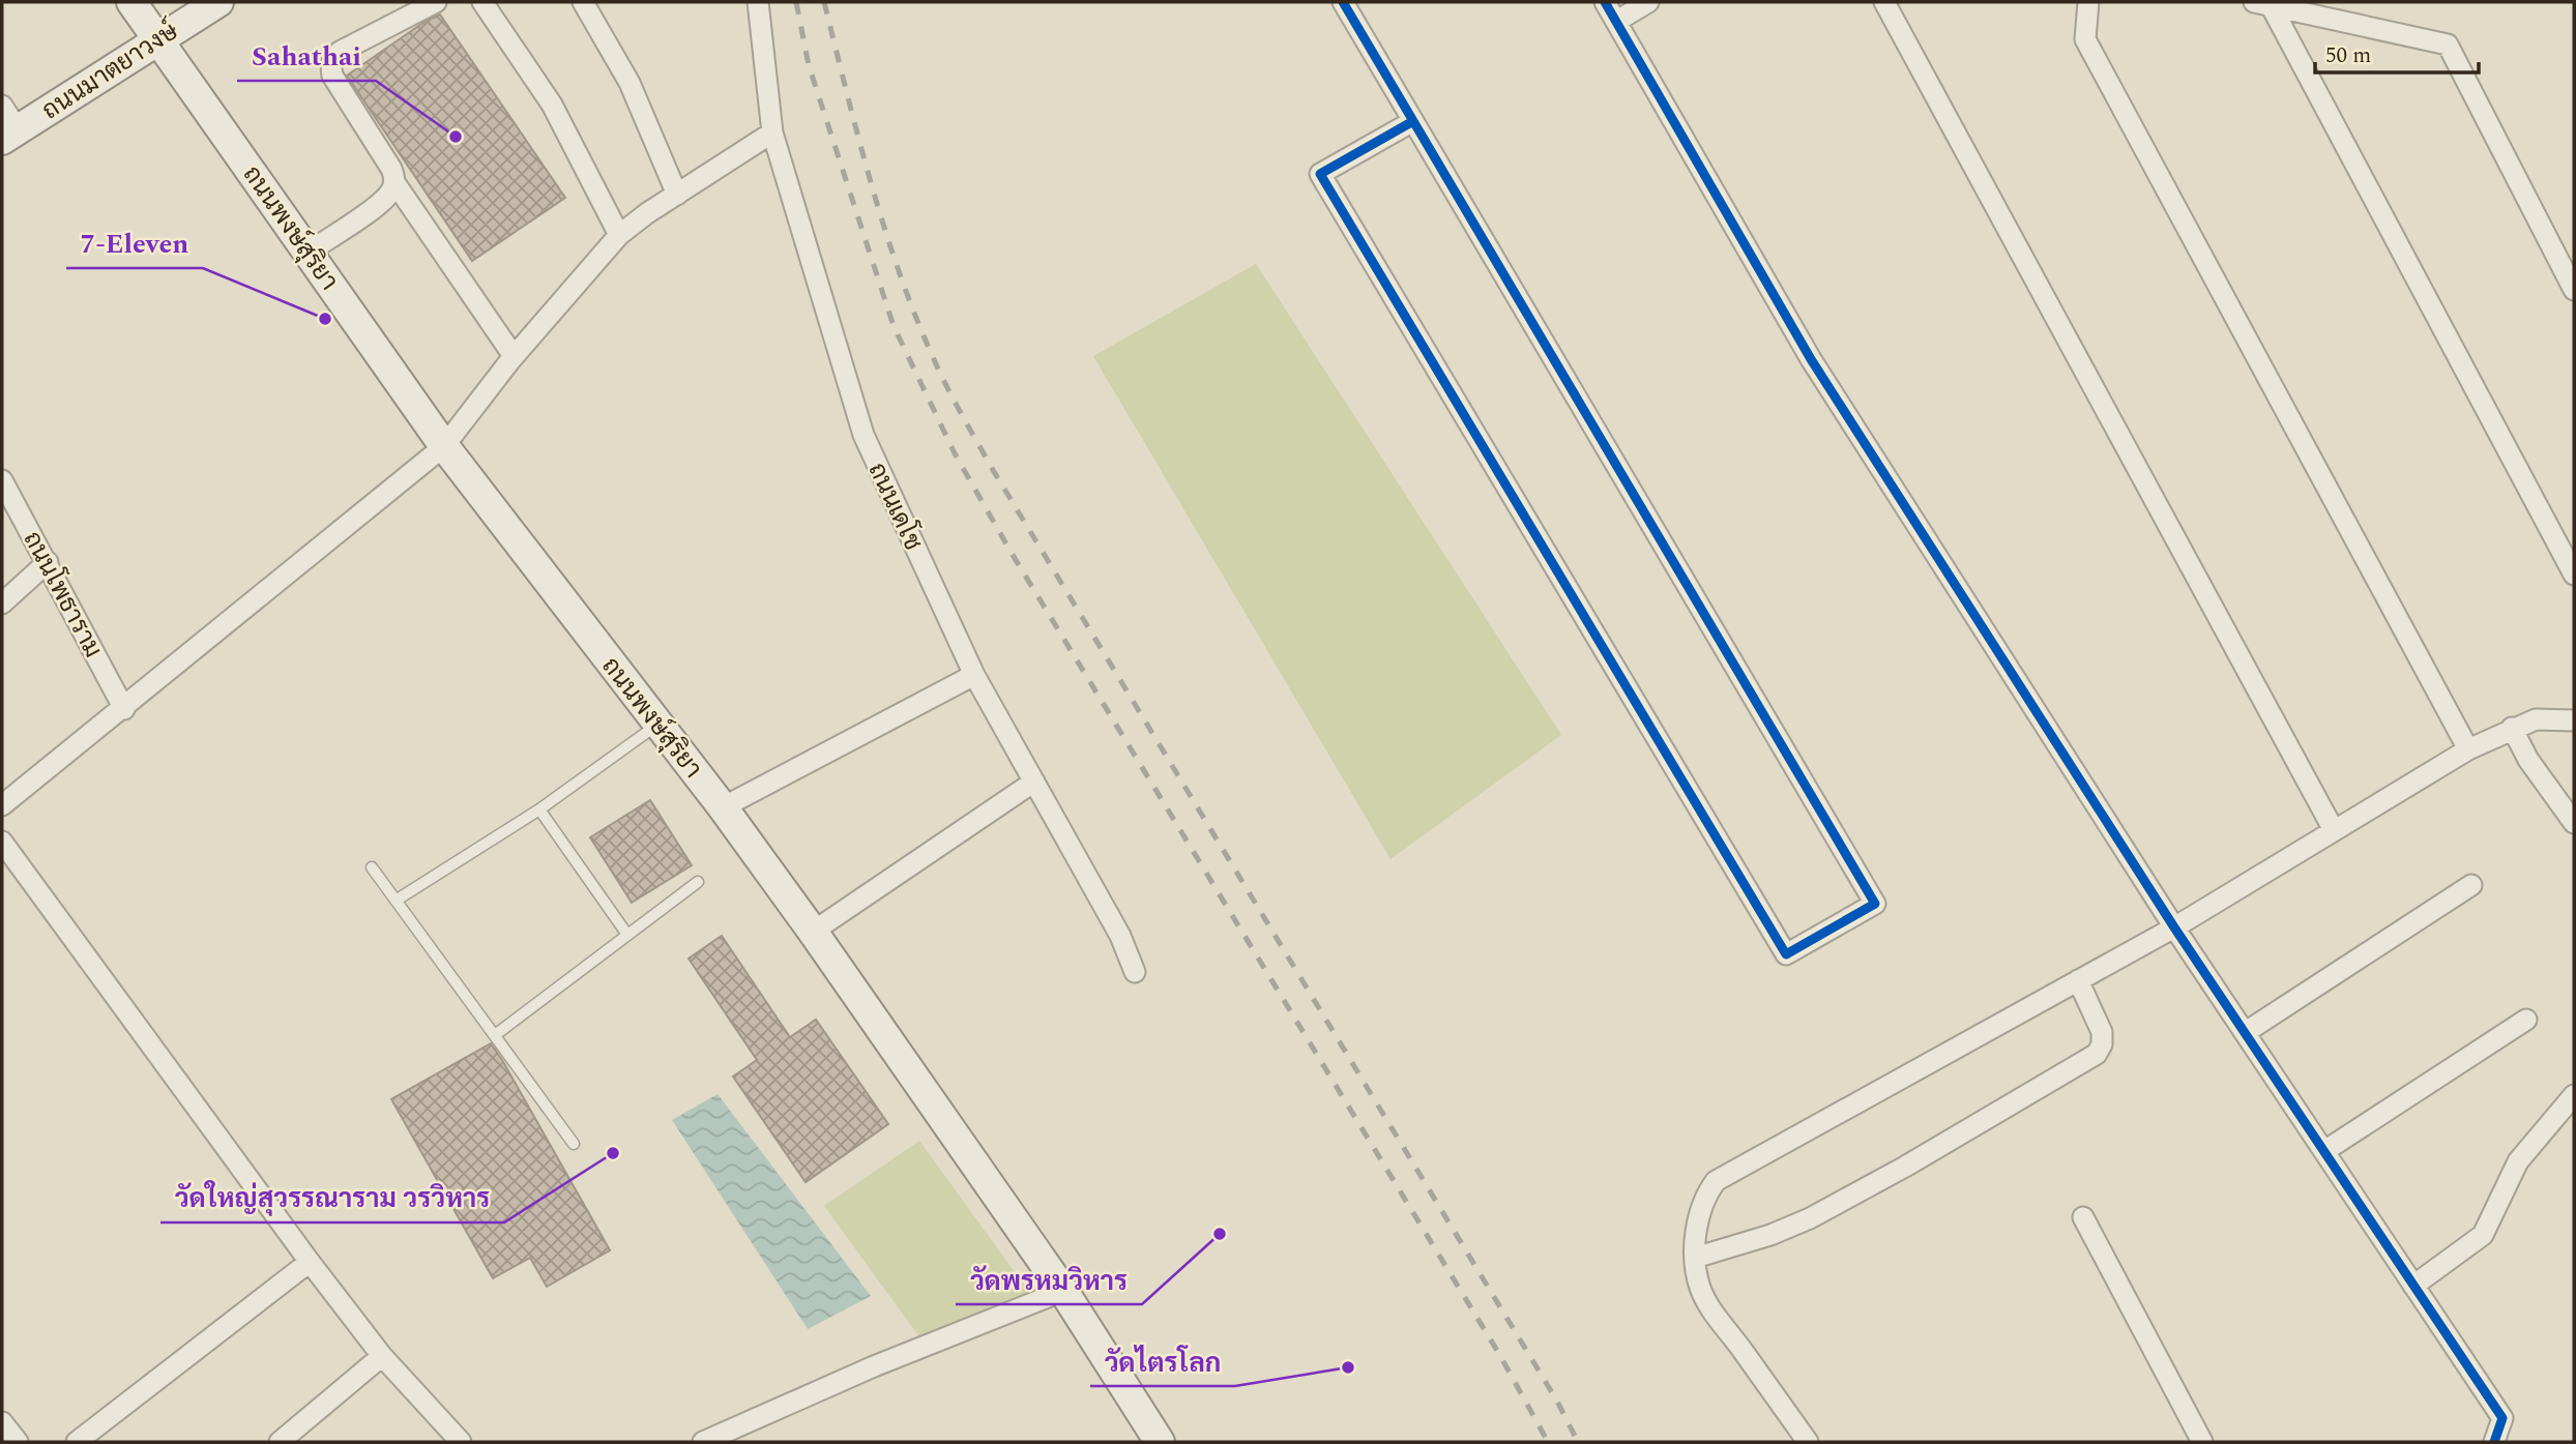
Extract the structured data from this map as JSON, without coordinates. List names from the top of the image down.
{
  "streets": {
    "main road": ["ถนนมาตยาวงษ์", "ถนนพงษ์สุริยา"],
    "street": ["ถนนเดโช", "ถนนโพธาราม"]
  },
  "crossings": [
    ["ถนนมาตยาวงษ์", "ถนนพงษ์สุริยา"]
  ],
  "places": [
    "Sahathai",
    "7-Eleven",
    "วัดใหญ่สุวรรณาราม วรวิหาร",
    "วัดพรหมวิหาร",
    "วัดไตรโลก"
  ],
  "scale_bar": "50 m"
}
